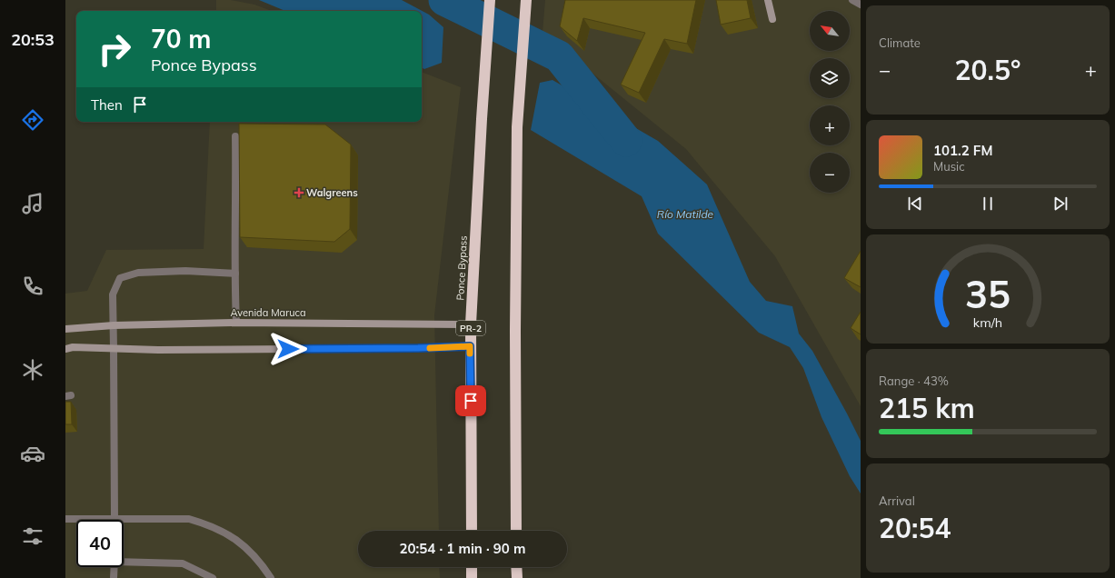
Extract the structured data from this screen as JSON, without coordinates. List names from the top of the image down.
{
  "streets": {
    "highway": ["Ponce Bypass", "PR-2"],
    "street": ["Avenida Maruca"]
  },
  "crossings": [
    ["Ponce Bypass", "Avenida Maruca"]
  ],
  "water": ["Río Matilde"],
  "places": {
    "health": ["Walgreens"]
  },
  "north": "top left",
  "page": {
    "tabs": "20:53",
    "tile": [
      "Climate",
      ["Range · 43%", "215 km"],
      ["Arrival", "20:54"]
    ],
    "map_buttons": ["+", "−"],
    "turn": ["70 m", "Ponce Bypass"],
    "heat": ["−", "20.5°", "+"],
    "then": "Then",
    "song": ["101.2 FM", "Music"],
    "limit": "40",
    "trip": "20:54 · 1 min · 90 m",
    "gauge": ["35", "km/h"]
  }
}
